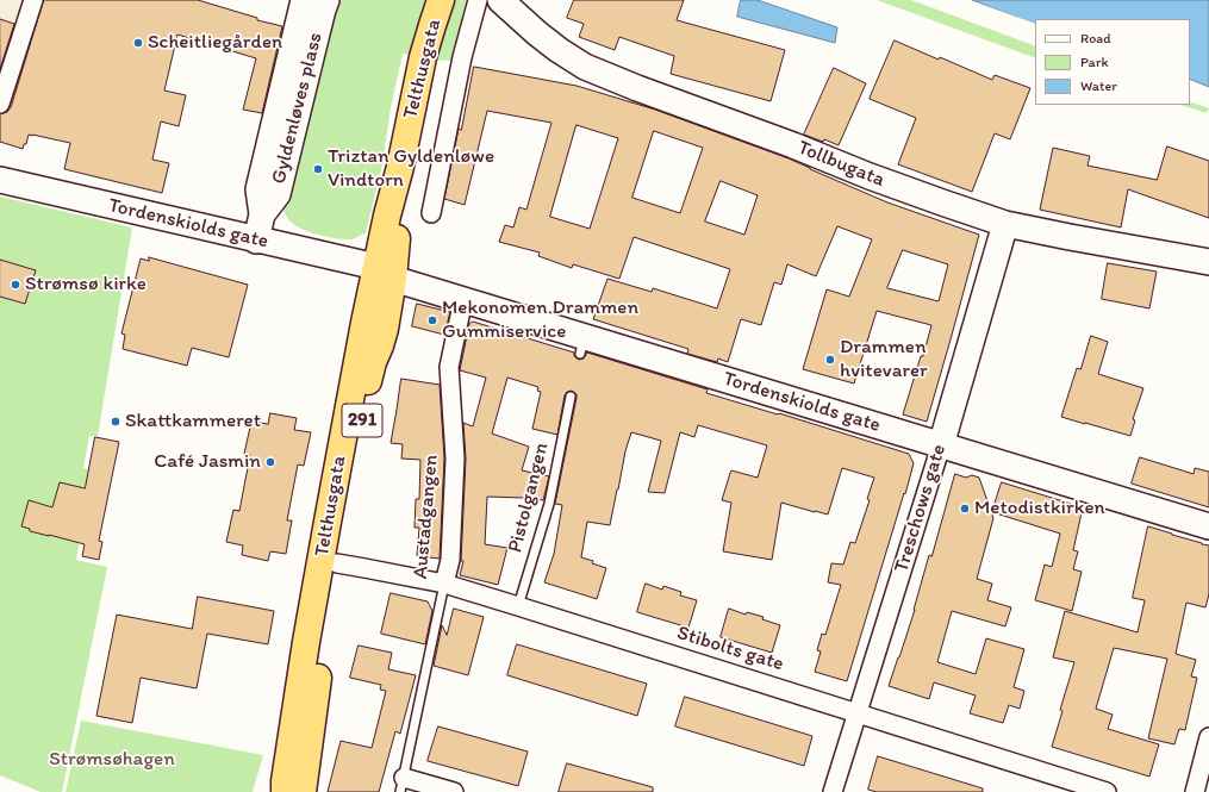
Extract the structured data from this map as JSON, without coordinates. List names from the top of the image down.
{
  "streets": {
    "highway": ["Telthusgata", "291"],
    "main road": [
      "Gyldenløves plass",
      "Tollbugata",
      "Tordenskiolds gate",
      "Treschows gate"
    ],
    "street": ["Austadgangen", "Stibolts gate"],
    "lane": ["Pistolgangen"]
  },
  "crossings": [
    ["Telthusgata", "Tordenskiolds gate"],
    ["Telthusgata", "Stibolts gate"],
    ["Gyldenløves plass", "Tordenskiolds gate"],
    ["Tollbugata", "Treschows gate"],
    ["Tordenskiolds gate", "Treschows gate"],
    ["Tordenskiolds gate", "Austadgangen"],
    ["Pistolgangen", "Stibolts gate"],
    ["Treschows gate", "Stibolts gate"],
    ["Austadgangen", "Stibolts gate"]
  ],
  "parks": ["Strømsøhagen"],
  "places": [
    "Scheitliegården",
    "Triztan Gyldenløwe Vindtorn",
    "Strømsø kirke",
    "Mekonomen Drammen Gummiservice",
    "Drammen hvitevarer",
    "Skattkammeret",
    "Café Jasmin",
    "Metodistkirken"
  ],
  "legend": ["Road", "Park", "Water"]
}
